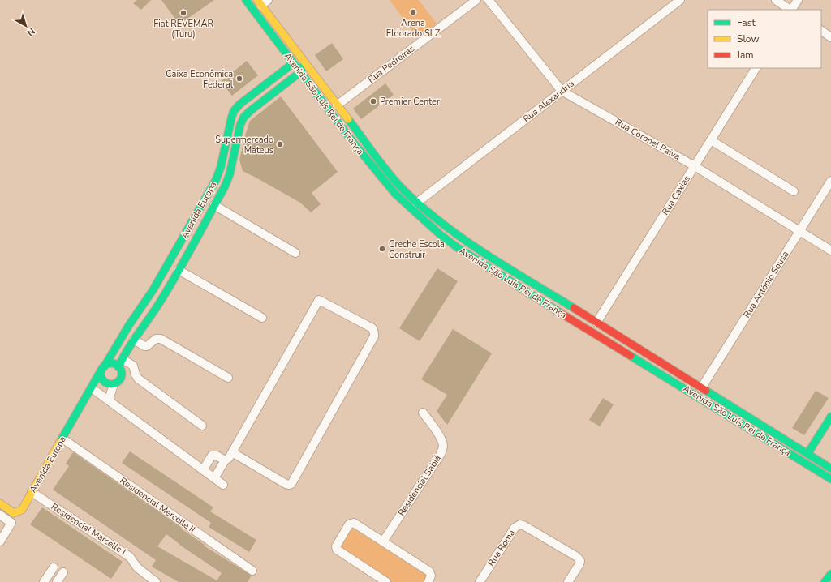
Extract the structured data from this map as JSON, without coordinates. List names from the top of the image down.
{
  "streets": {
    "main road": ["Avenida São Luís Rei de França", "Avenida Europa"],
    "street": [
      "Rua Pedreiras",
      "Rua Alexandria",
      "Rua Coronel Paiva",
      "Rua Caxias",
      "Rua Antônio Sousa",
      "Residencial Sabiá",
      "Residencial Mercelle II",
      "Residencial Marcelle I",
      "Rua Roma"
    ]
  },
  "crossings": [
    ["Rua Pedreiras", "Avenida São Luís Rei de França"],
    ["Rua Alexandria", "Avenida São Luís Rei de França"],
    ["Rua Alexandria", "Rua Coronel Paiva"],
    ["Avenida São Luís Rei de França", "Rua Caxias"],
    ["Avenida São Luís Rei de França", "Avenida Europa"],
    ["Avenida São Luís Rei de França", "Rua Antônio Sousa"],
    ["Rua Coronel Paiva", "Rua Caxias"],
    ["Rua Coronel Paiva", "Rua Antônio Sousa"],
    ["Avenida Europa", "Residencial Mercelle II"],
    ["Avenida Europa", "Residencial Marcelle I"]
  ],
  "places": [
    "Arena Eldorado SLZ",
    "Fiat REVEMAR (Turu)",
    "Caixa Econômica Federal",
    "Premier Center",
    "Supermercado Mateus",
    "Creche Escola Construir"
  ],
  "legend": ["Fast", "Slow", "Jam"],
  "north": "bottom right"
}
